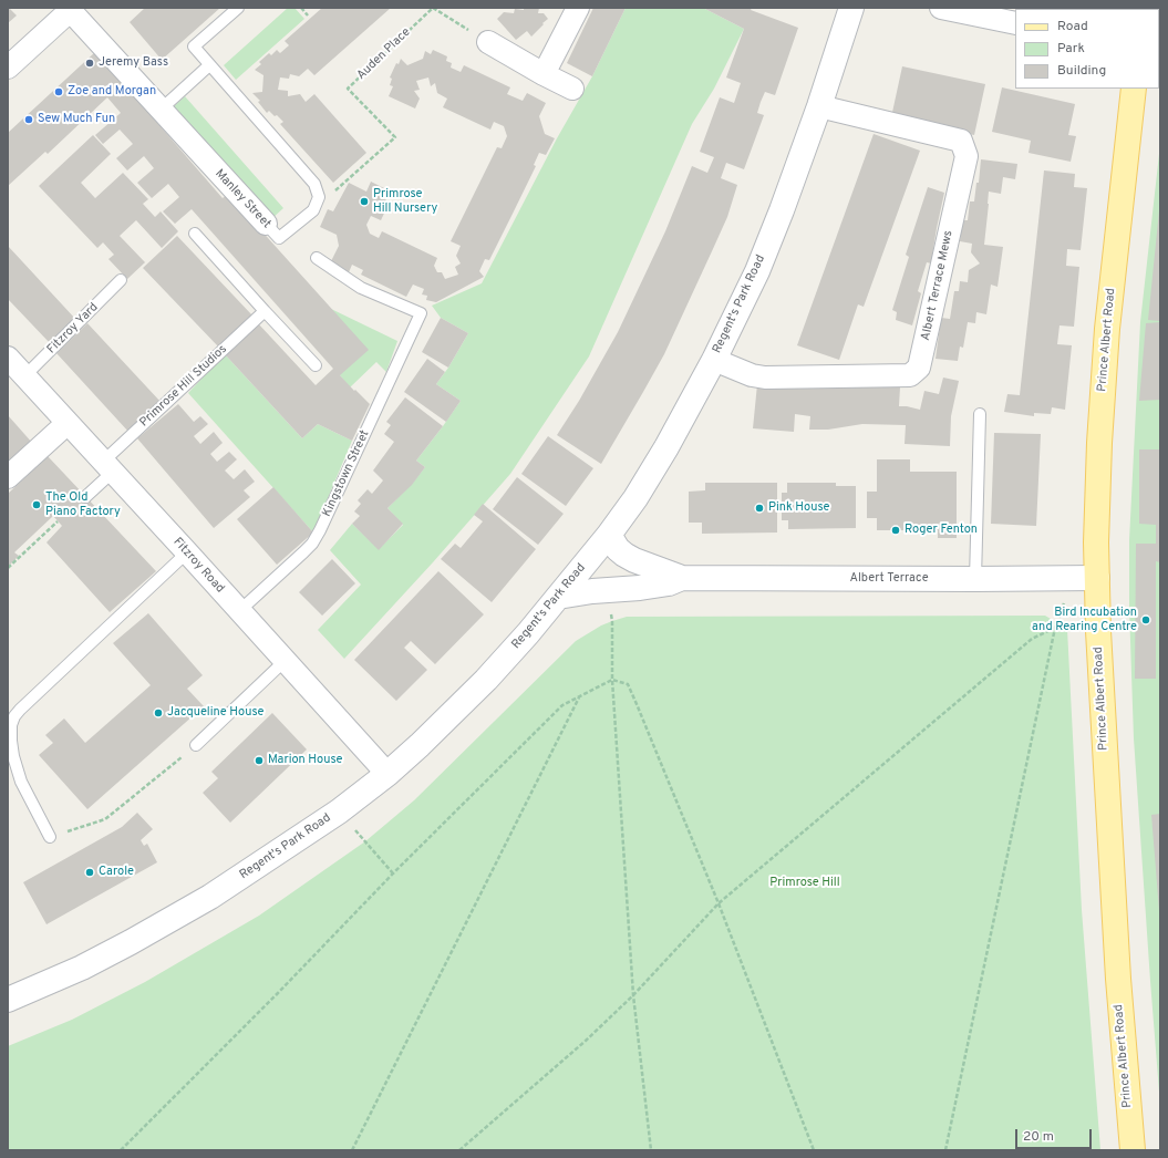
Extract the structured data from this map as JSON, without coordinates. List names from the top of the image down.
{
  "streets": {
    "main road": ["Prince Albert Road"],
    "street": [
      "Manley Street",
      "Albert Terrace Mews",
      "Regent's Park Road",
      "Fitzroy Road",
      "Albert Terrace"
    ],
    "lane": ["Fitzroy Yard", "Primrose Hill Studios", "Kingstown Street"],
    "path": ["Auden Place"]
  },
  "crossings": [
    ["Auden Place", "Manley Street"],
    ["Albert Terrace Mews", "Regent's Park Road"],
    ["Regent's Park Road", "Fitzroy Road"],
    ["Regent's Park Road", "Albert Terrace"],
    ["Fitzroy Yard", "Fitzroy Road"],
    ["Prince Albert Road", "Albert Terrace"],
    ["Primrose Hill Studios", "Fitzroy Road"],
    ["Kingstown Street", "Fitzroy Road"]
  ],
  "parks": ["Primrose Hill"],
  "places": [
    "Jeremy Bass",
    "Zoe and Morgan",
    "Sew Much Fun",
    "Primrose Hill Nursery",
    "The Old Piano Factory",
    "Pink House",
    "Roger Fenton",
    "Bird Incubation and Rearing Centre",
    "Jacqueline House",
    "Marion House",
    "Carole"
  ],
  "legend": ["Road", "Park", "Building"],
  "scale_bar": "20 m"
}
